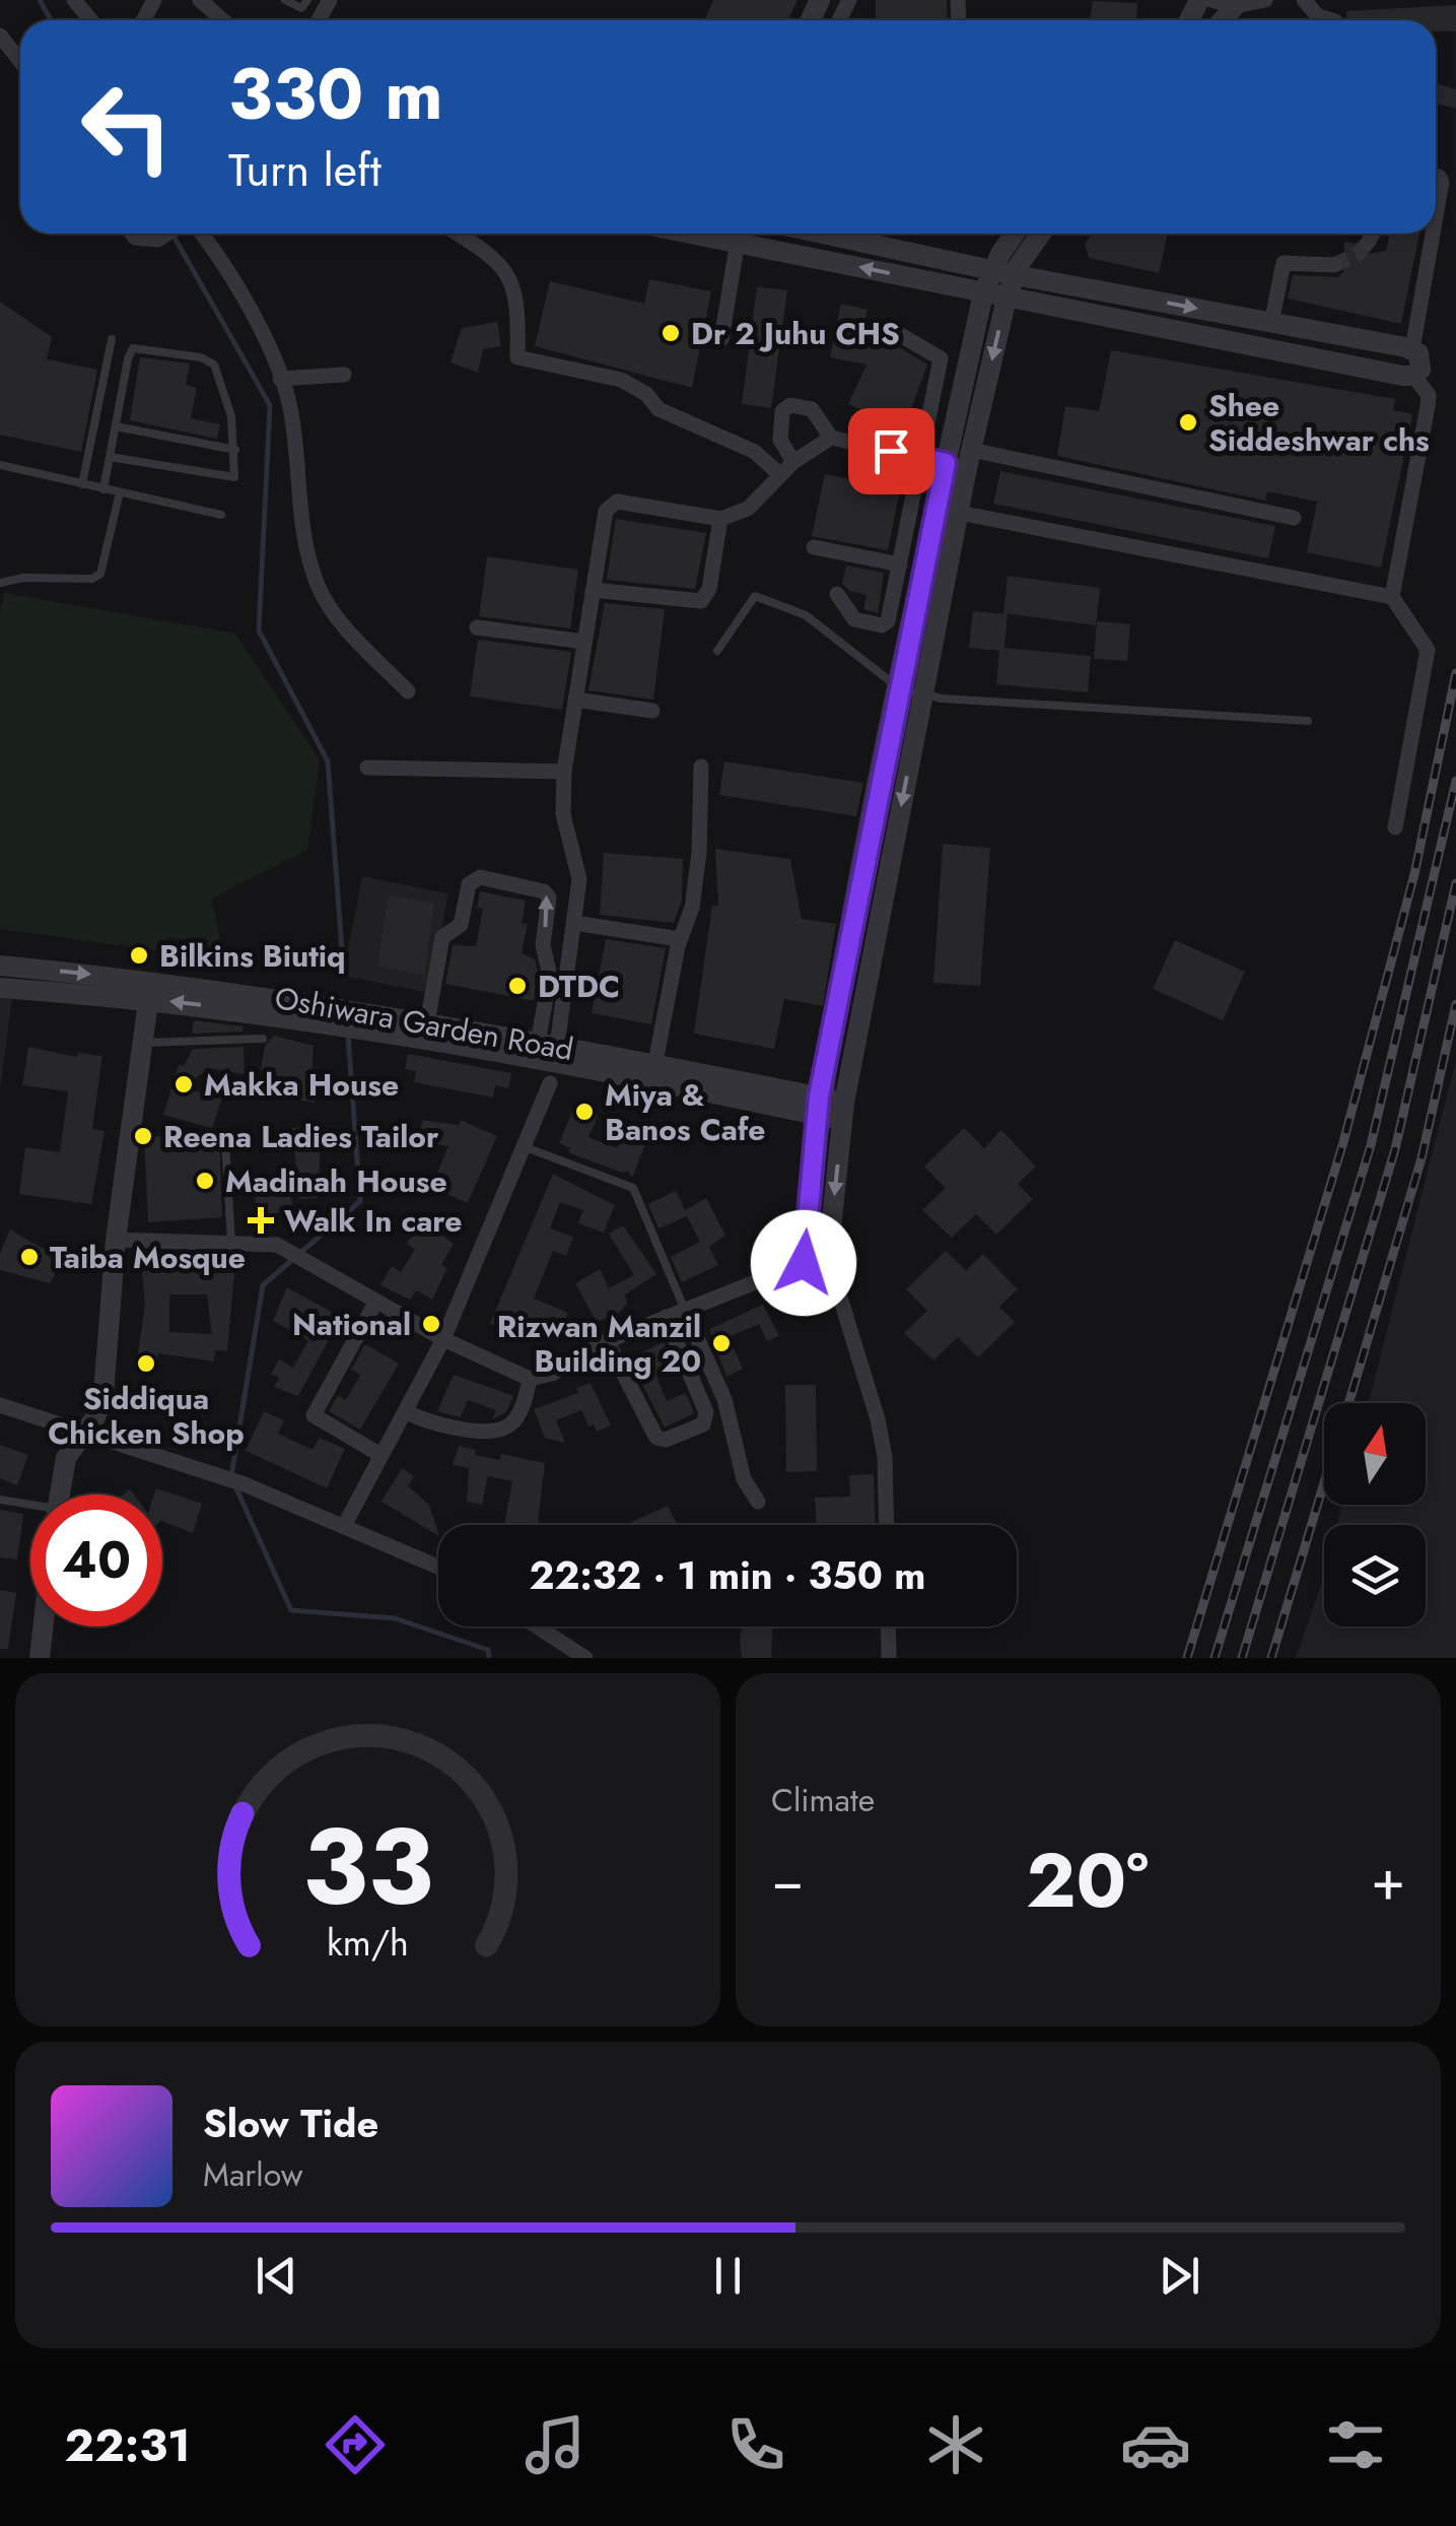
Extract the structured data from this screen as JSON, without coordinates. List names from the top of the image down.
{
  "streets": {
    "street": ["Oshiwara Garden Road"]
  },
  "places": {
    "other": [
      "Dr 2 Juhu CHS",
      "Shee Siddeshwar chs",
      "Bilkins Biutiq",
      "DTDC",
      "Makka House",
      "Miya & Banos Cafe",
      "Reena Ladies Tailor",
      "Madinah House",
      "Taiba Mosque",
      "National",
      "Rizwan Manzil Building 20",
      "Siddiqua Chicken Shop"
    ],
    "health": ["Walk In care"]
  },
  "north": "top",
  "page": {
    "turn": ["330 m", "Turn left"],
    "limit": "40",
    "trip": "22:32 · 1 min · 350 m",
    "tile": "Climate",
    "heat": ["−", "20°", "+"],
    "song": ["Slow Tide", "Marlow"],
    "tabs": "22:31",
    "gauge": ["33", "km/h"]
  }
}
